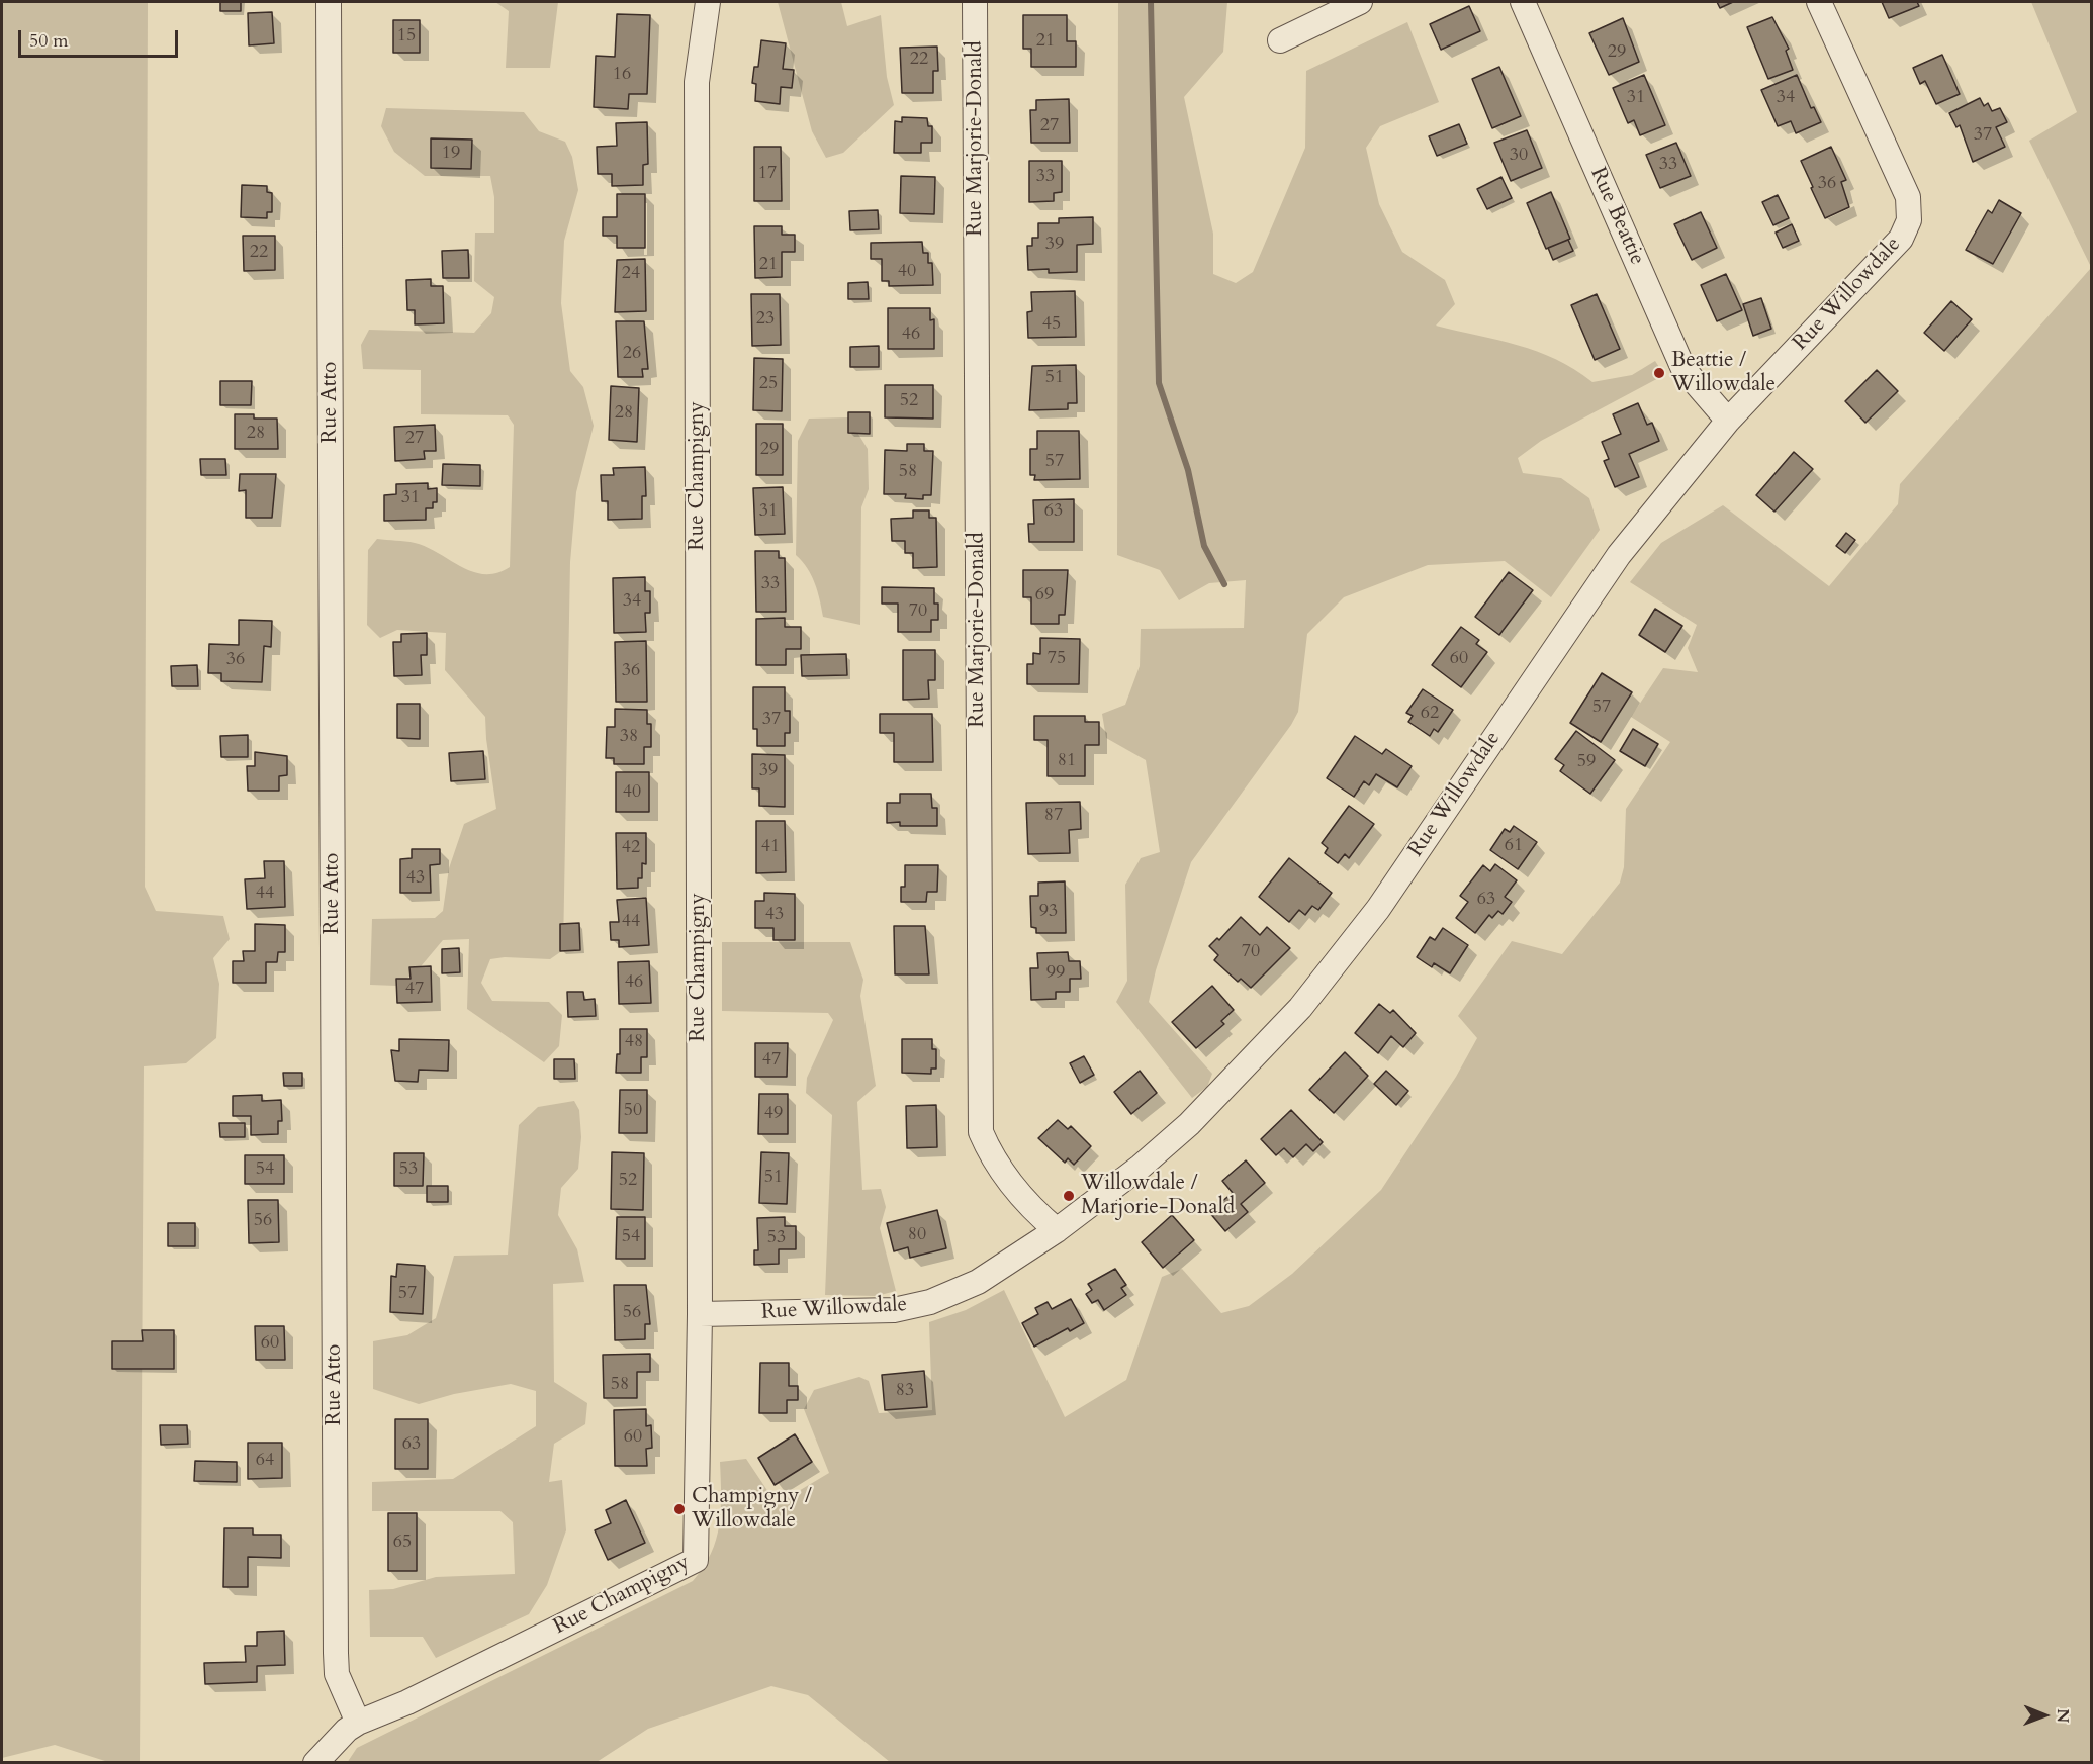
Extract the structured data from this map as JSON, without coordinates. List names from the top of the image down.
{
  "streets": {
    "street": [
      "Rue Marjorie-Donald",
      "Rue Beattie",
      "Rue Willowdale",
      "Rue Atto",
      "Rue Champigny"
    ]
  },
  "crossings": [
    ["Rue Marjorie-Donald", "Rue Willowdale"],
    ["Rue Beattie", "Rue Willowdale"],
    ["Rue Willowdale", "Rue Champigny"],
    ["Rue Atto", "Rue Champigny"]
  ],
  "places": ["Beattie / Willowdale", "Willowdale / Marjorie-Donald", "Champigny / Willowdale"],
  "house_numbers": [
    "15",
    "21",
    "29",
    "22",
    "16",
    "31",
    "34",
    "27",
    "37",
    "19",
    "30",
    "33",
    "17",
    "33",
    "36",
    "39",
    "22",
    "21",
    "40",
    "24",
    "23",
    "45",
    "46",
    "26",
    "51",
    "25",
    "52",
    "28",
    "28",
    "27",
    "29",
    "57",
    "58",
    "31",
    "31",
    "63",
    "33",
    "69",
    "34",
    "70",
    "75",
    "60",
    "36",
    "36",
    "57",
    "62",
    "37",
    "38",
    "81",
    "59",
    "39",
    "40",
    "87",
    "61",
    "41",
    "42",
    "43",
    "44",
    "63",
    "93",
    "43",
    "44",
    "70",
    "99",
    "46",
    "47",
    "48",
    "47",
    "50",
    "49",
    "54",
    "53",
    "51",
    "52",
    "56",
    "80",
    "54",
    "53",
    "57",
    "56",
    "60",
    "58",
    "83",
    "60",
    "63",
    "64",
    "65"
  ],
  "scale_bar": "50 m",
  "north": "right"
}
